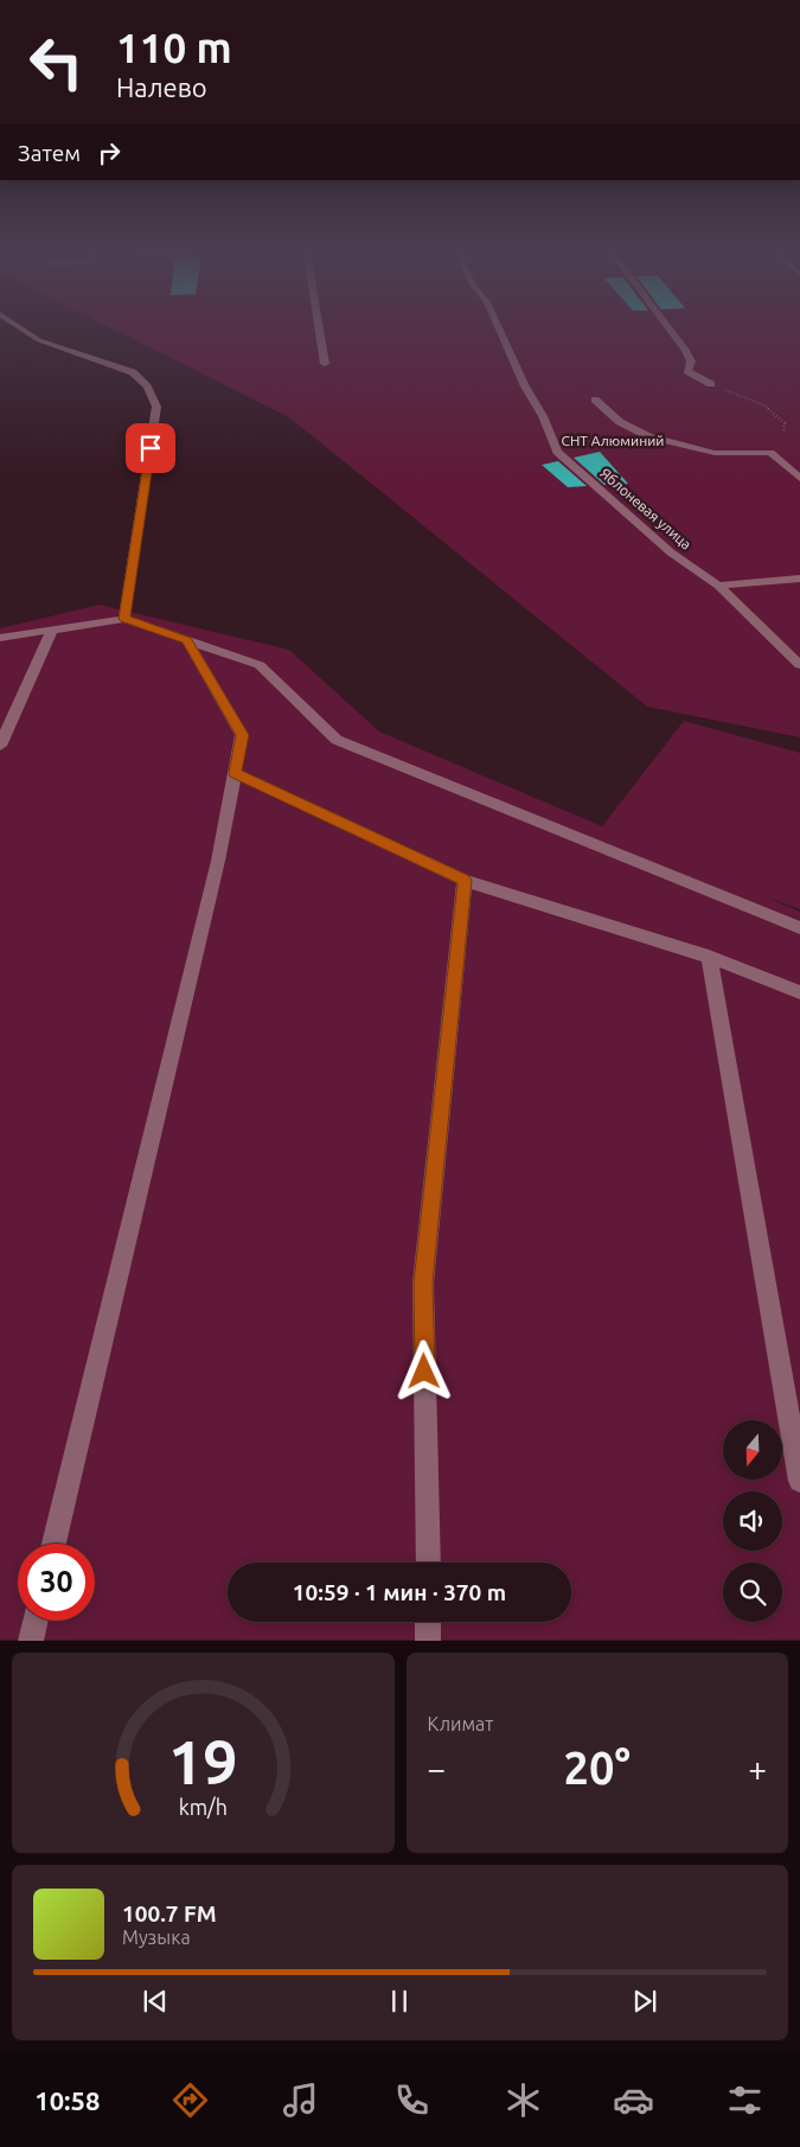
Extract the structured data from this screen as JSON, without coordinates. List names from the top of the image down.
{
  "streets": {
    "street": ["Яблоневая улица"]
  },
  "parks": ["СНТ Алюминий"],
  "north": "bottom",
  "page": {
    "turn": ["110 m", "Налево"],
    "then": "Затем",
    "limit": "30",
    "trip": "10:59 · 1 мин · 370 m",
    "tile": "Климат",
    "heat": ["−", "20°", "+"],
    "song": ["100.7 FM", "Музыка"],
    "tabs": "10:58",
    "gauge": ["19", "km/h"]
  }
}
